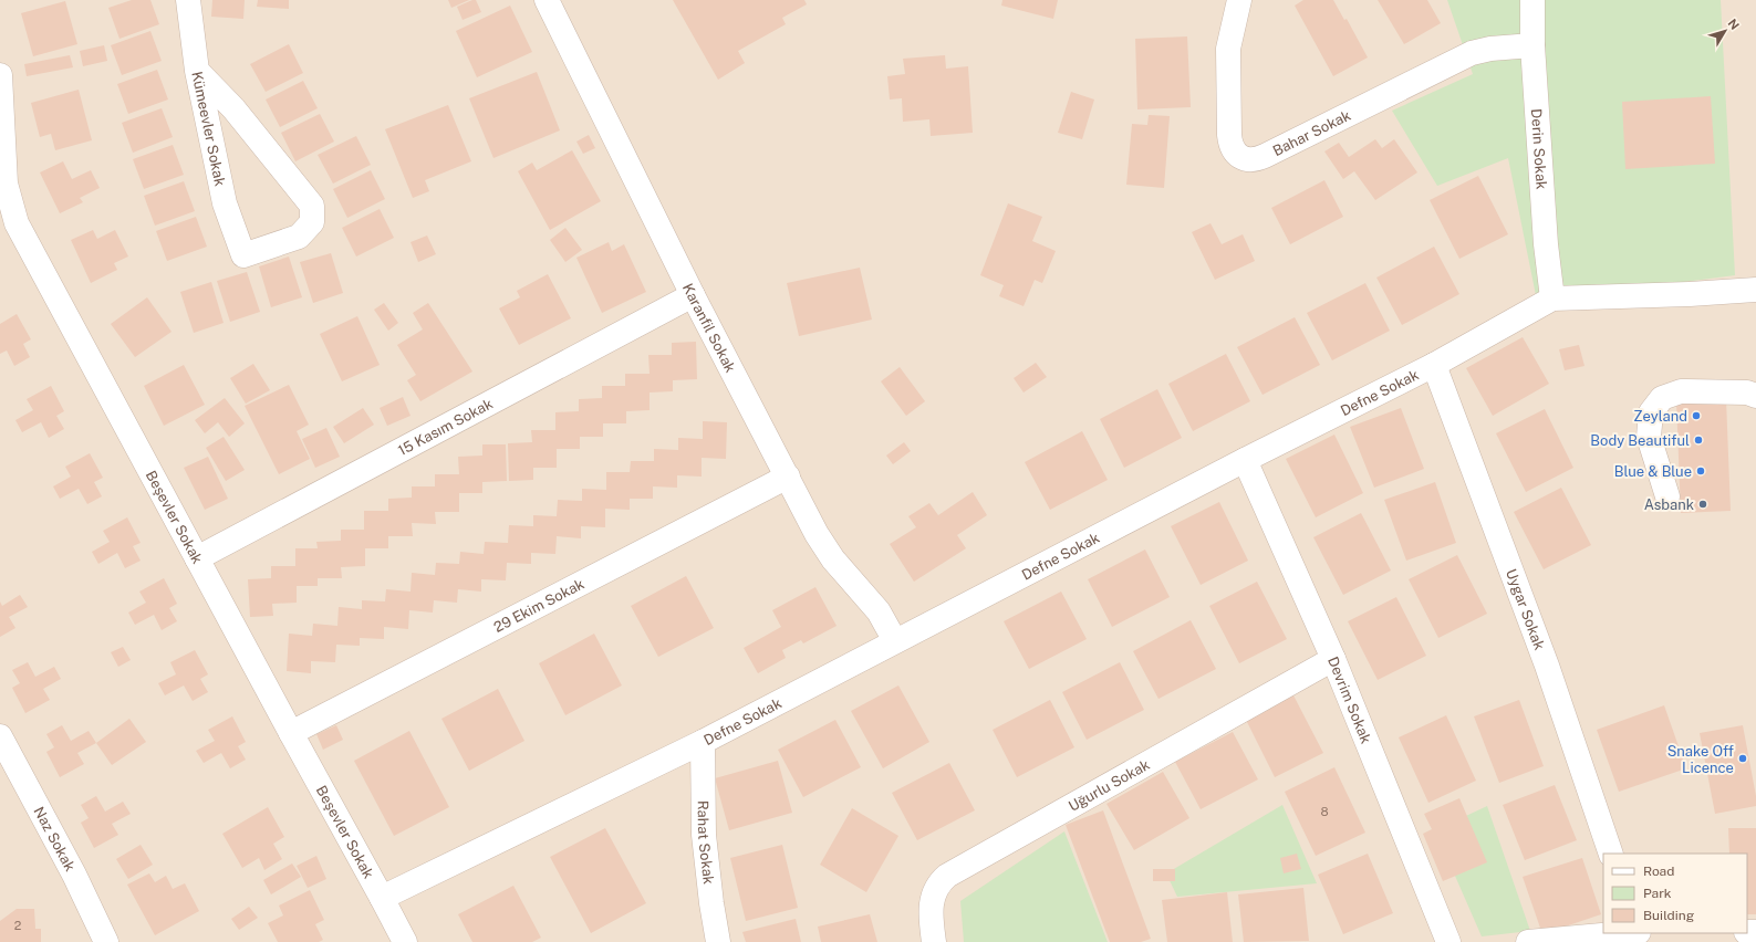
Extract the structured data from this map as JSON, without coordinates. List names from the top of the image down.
{
  "streets": {
    "street": [
      "Kümeevler Sokak",
      "Bahar Sokak",
      "Derin Sokak",
      "Karanfil Sokak",
      "Defne Sokak",
      "15 Kasım Sokak",
      "Beşevler Sokak",
      "29 Ekim Sokak",
      "Uygar Sokak",
      "Devrim Sokak",
      "Uğurlu Sokak",
      "Naz Sokak",
      "Rahat Sokak"
    ]
  },
  "crossings": [
    ["Bahar Sokak", "Derin Sokak"],
    ["Derin Sokak", "Defne Sokak"],
    ["Karanfil Sokak", "Defne Sokak"],
    ["Karanfil Sokak", "15 Kasım Sokak"],
    ["Karanfil Sokak", "29 Ekim Sokak"],
    ["Defne Sokak", "Beşevler Sokak"],
    ["Defne Sokak", "Uygar Sokak"],
    ["Defne Sokak", "Devrim Sokak"],
    ["Defne Sokak", "Rahat Sokak"],
    ["15 Kasım Sokak", "Beşevler Sokak"],
    ["Beşevler Sokak", "29 Ekim Sokak"],
    ["Devrim Sokak", "Uğurlu Sokak"]
  ],
  "places": [
    "Zeyland",
    "Body Beautiful",
    "Blue & Blue",
    "Asbank",
    "Snake Off Licence"
  ],
  "house_numbers": ["8", "2"],
  "legend": ["Road", "Park", "Building"],
  "north": "top right"
}
